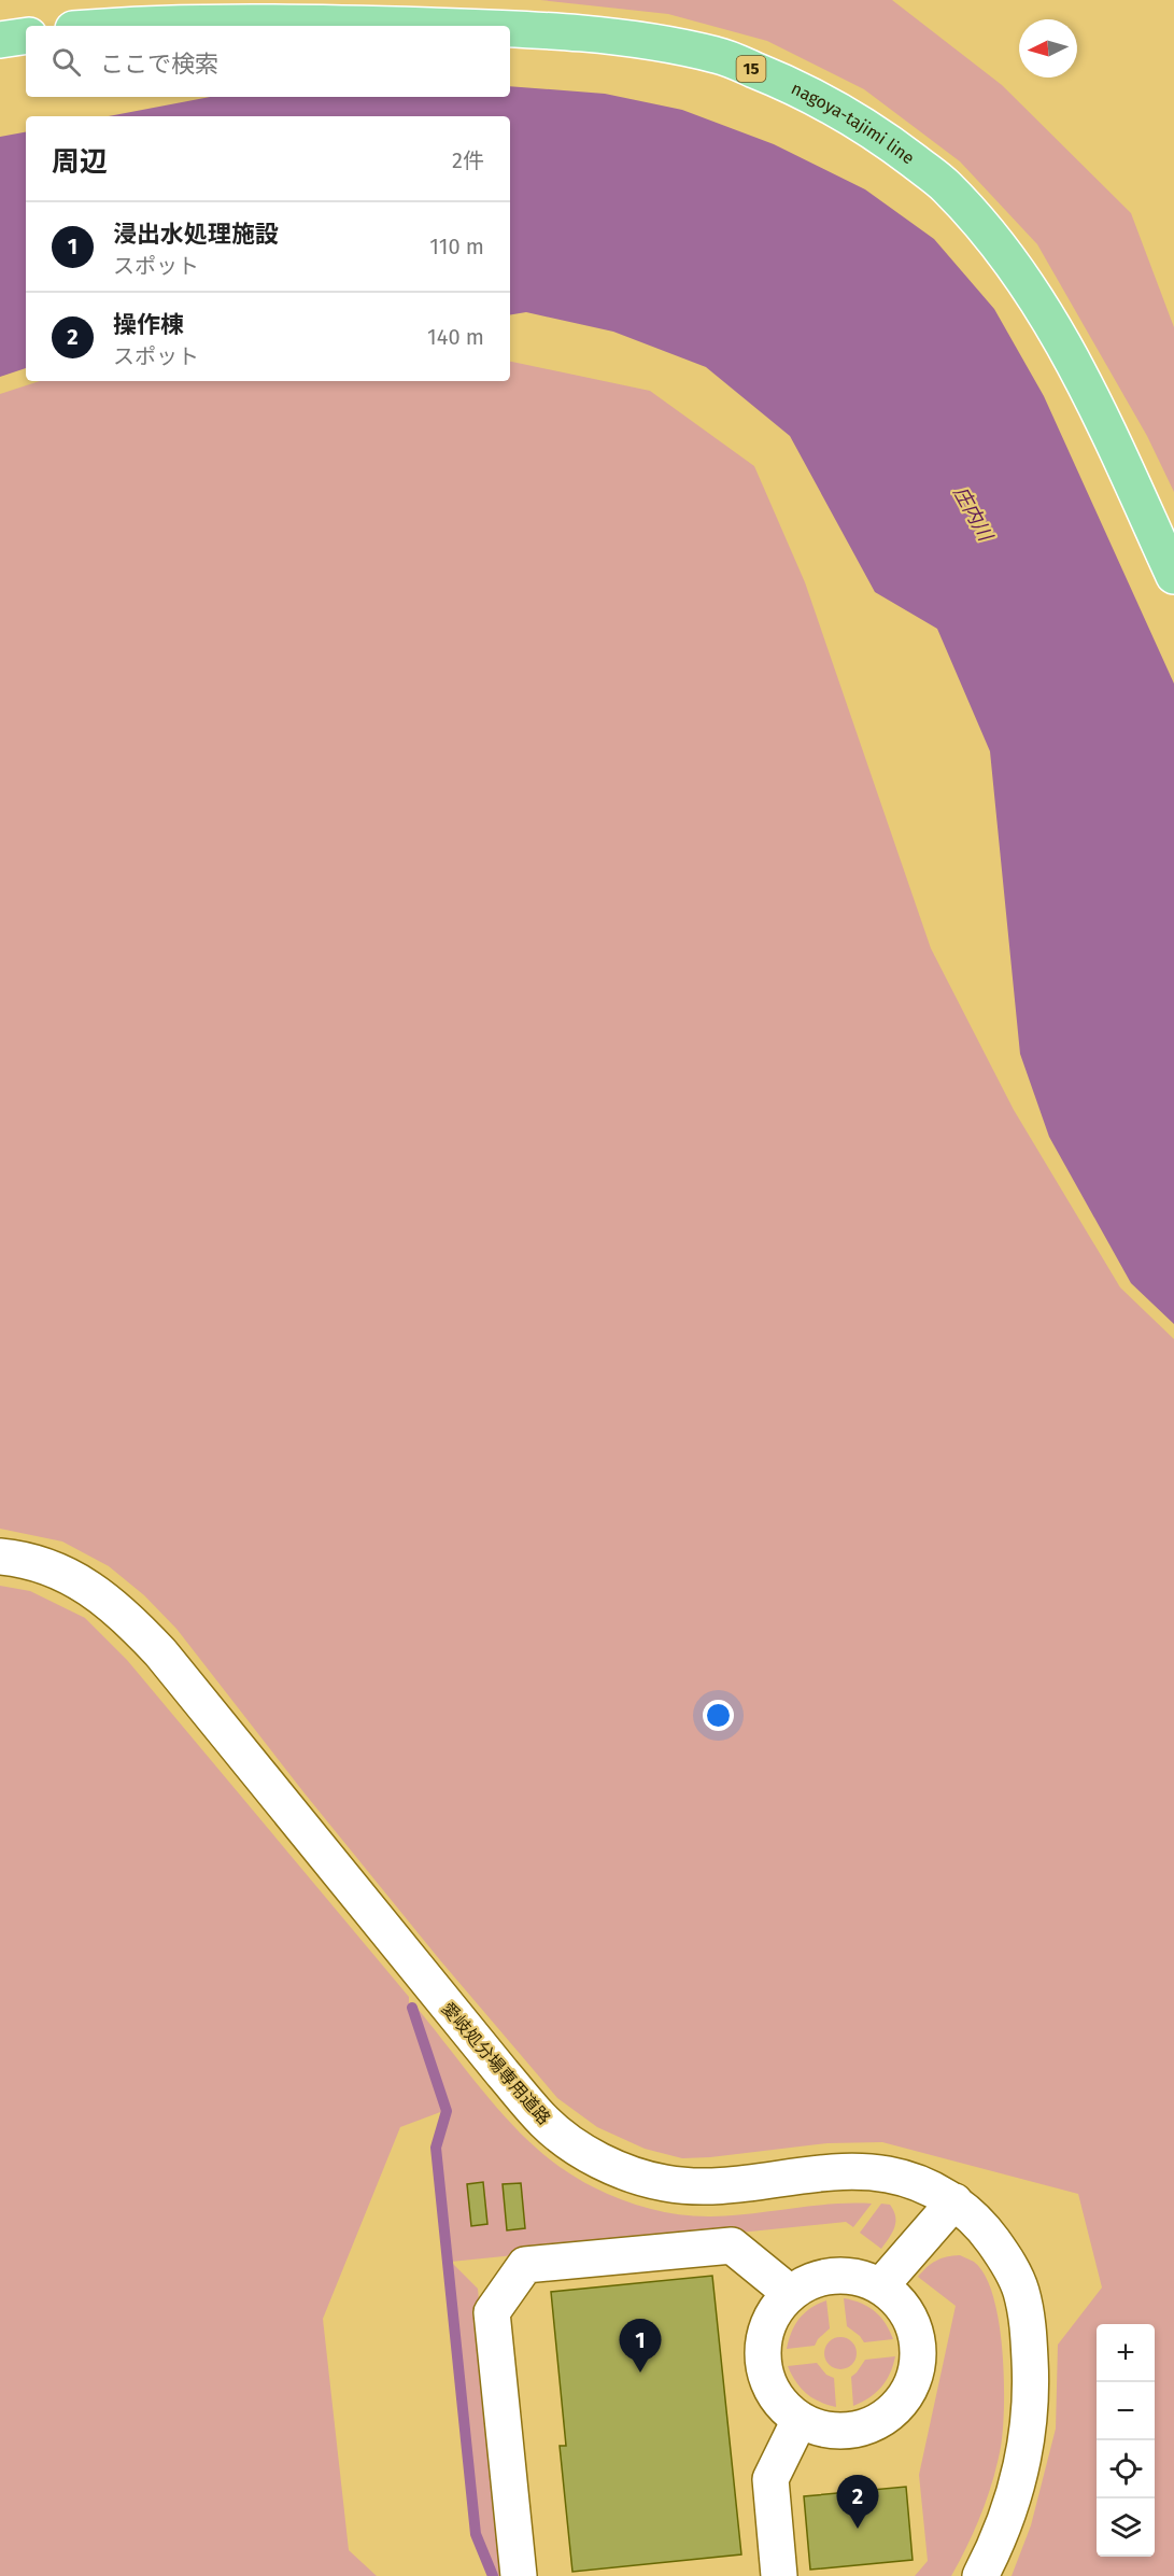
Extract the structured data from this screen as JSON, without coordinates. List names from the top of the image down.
{
  "streets": {
    "main road": ["15", "nagoya-tajimi line"],
    "lane": ["愛岐処分場専用道路"]
  },
  "water": ["庄内川"],
  "north": "left",
  "page": {
    "search": "ここで検索",
    "heading": ["周辺", "2件"],
    "list": [
      {
        "mark": "1",
        "name": "浸出水処理施設",
        "note": "スポット",
        "value": "110 m"
      },
      {
        "mark": "2",
        "name": "操作棟",
        "note": "スポット",
        "value": "140 m"
      }
    ],
    "pins": ["1", "2"],
    "map_buttons": ["+", "−"]
  }
}
